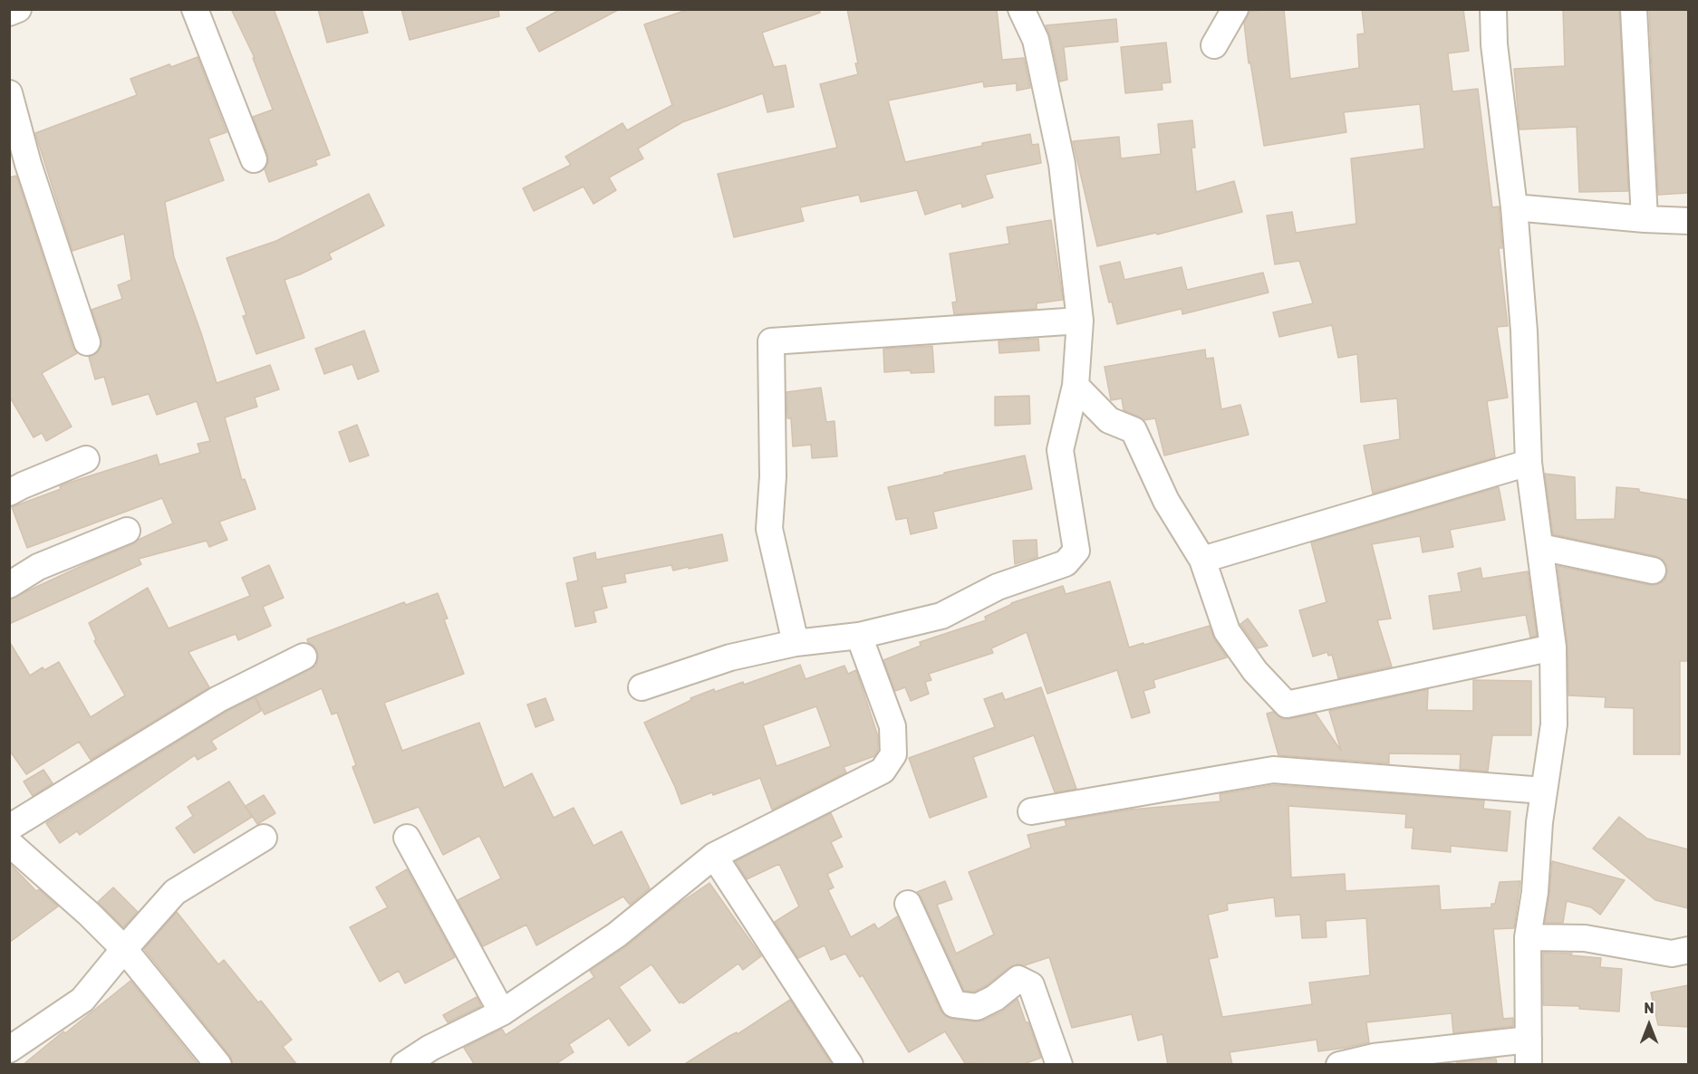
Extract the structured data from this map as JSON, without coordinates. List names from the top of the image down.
{
  "north": "top"
}
